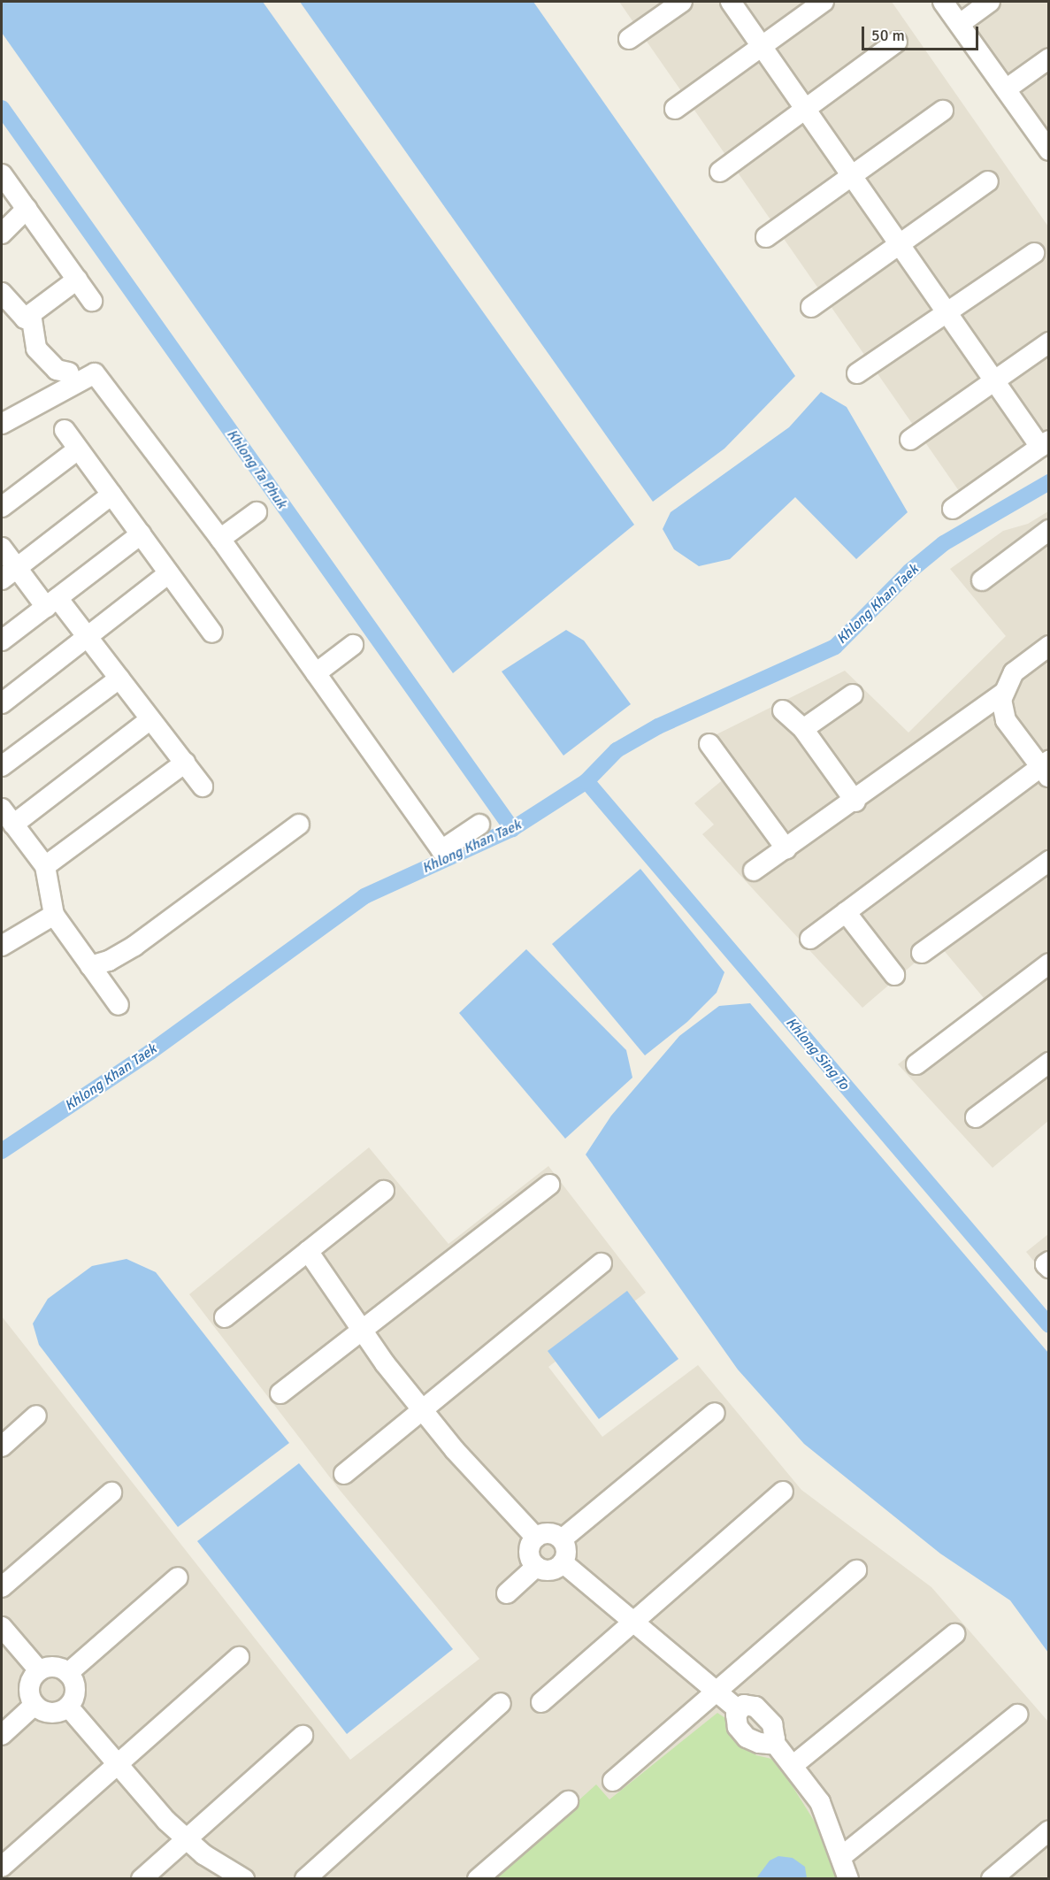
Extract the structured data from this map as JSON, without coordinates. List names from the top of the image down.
{
  "water": ["Khlong Ta Phuk", "Khlong Khan Taek", "Khlong Sing To"],
  "scale_bar": "50 m"
}
